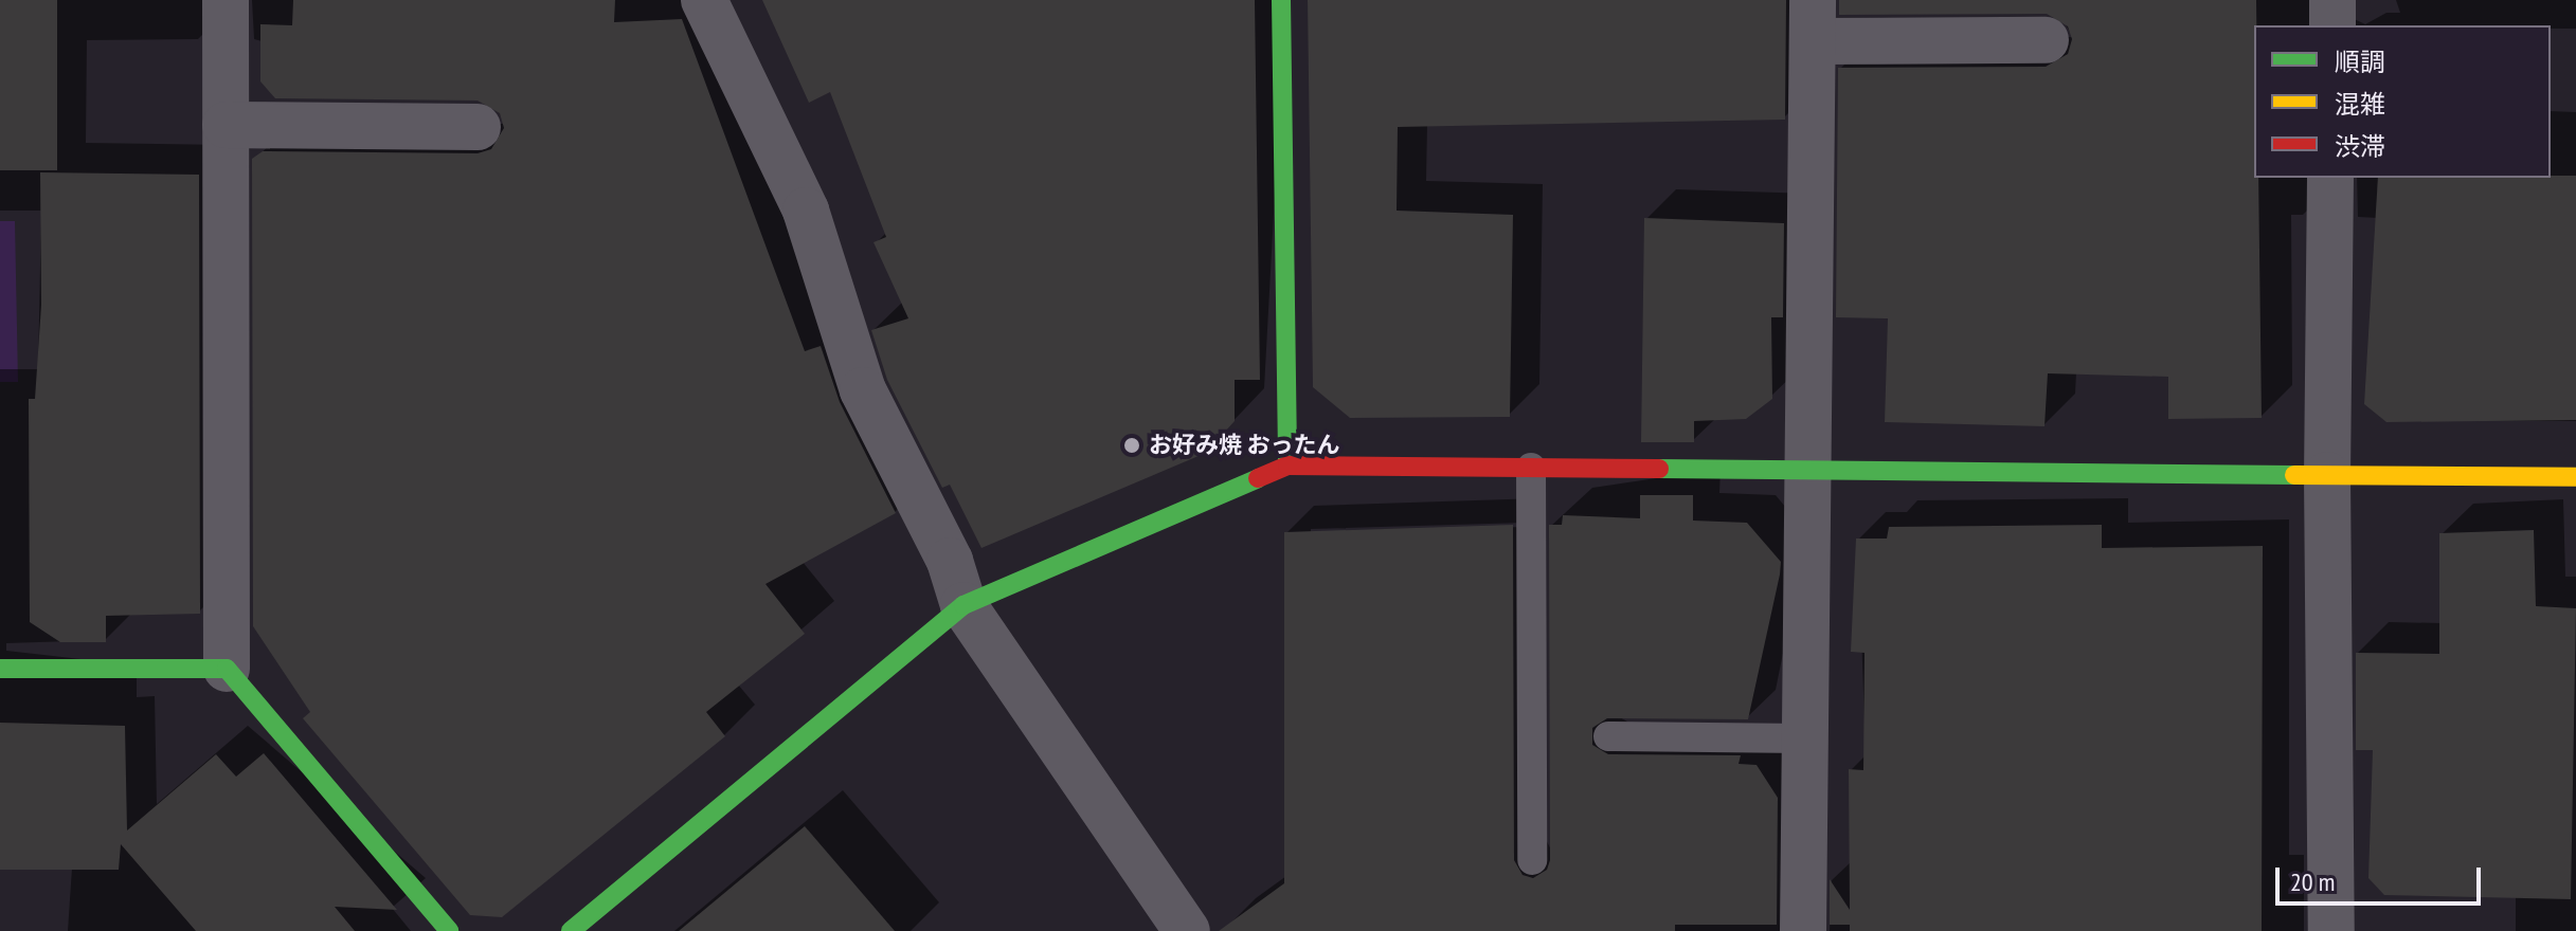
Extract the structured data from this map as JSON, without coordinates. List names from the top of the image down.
{
  "places": ["お好み焼 おったん"],
  "legend": ["順調", "混雑", "渋滞"],
  "scale_bar": "20 m"
}
